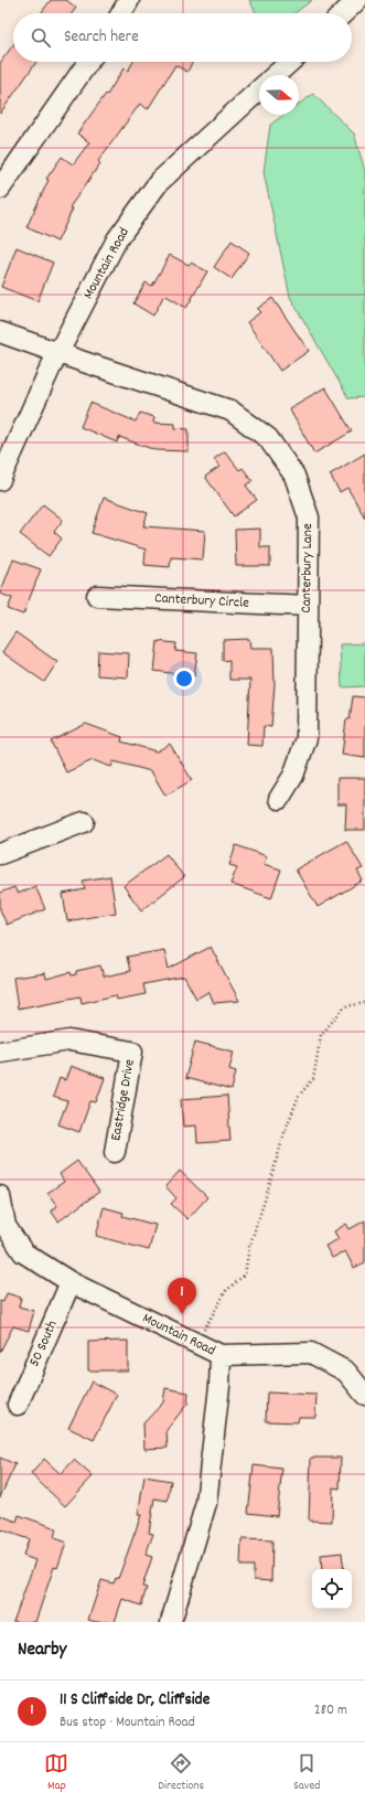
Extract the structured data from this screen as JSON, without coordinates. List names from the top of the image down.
{
  "streets": {
    "street": [
      "Mountain Road",
      "Canterbury Lane",
      "Canterbury Circle",
      "Eastridge Drive",
      "50 South"
    ]
  },
  "crossings": [
    ["Mountain Road", "Canterbury Lane"],
    ["Mountain Road", "50 South"],
    ["Canterbury Lane", "Canterbury Circle"]
  ],
  "north": "right",
  "page": {
    "search": "Search here",
    "pins": "1",
    "heading": "Nearby",
    "list": [
      {
        "mark": "1",
        "name": "11 S Cliffside Dr, Cliffside",
        "note": "Bus stop · Mountain Road",
        "value": "280 m"
      }
    ],
    "nav": ["Map", "Directions", "Saved"]
  }
}
